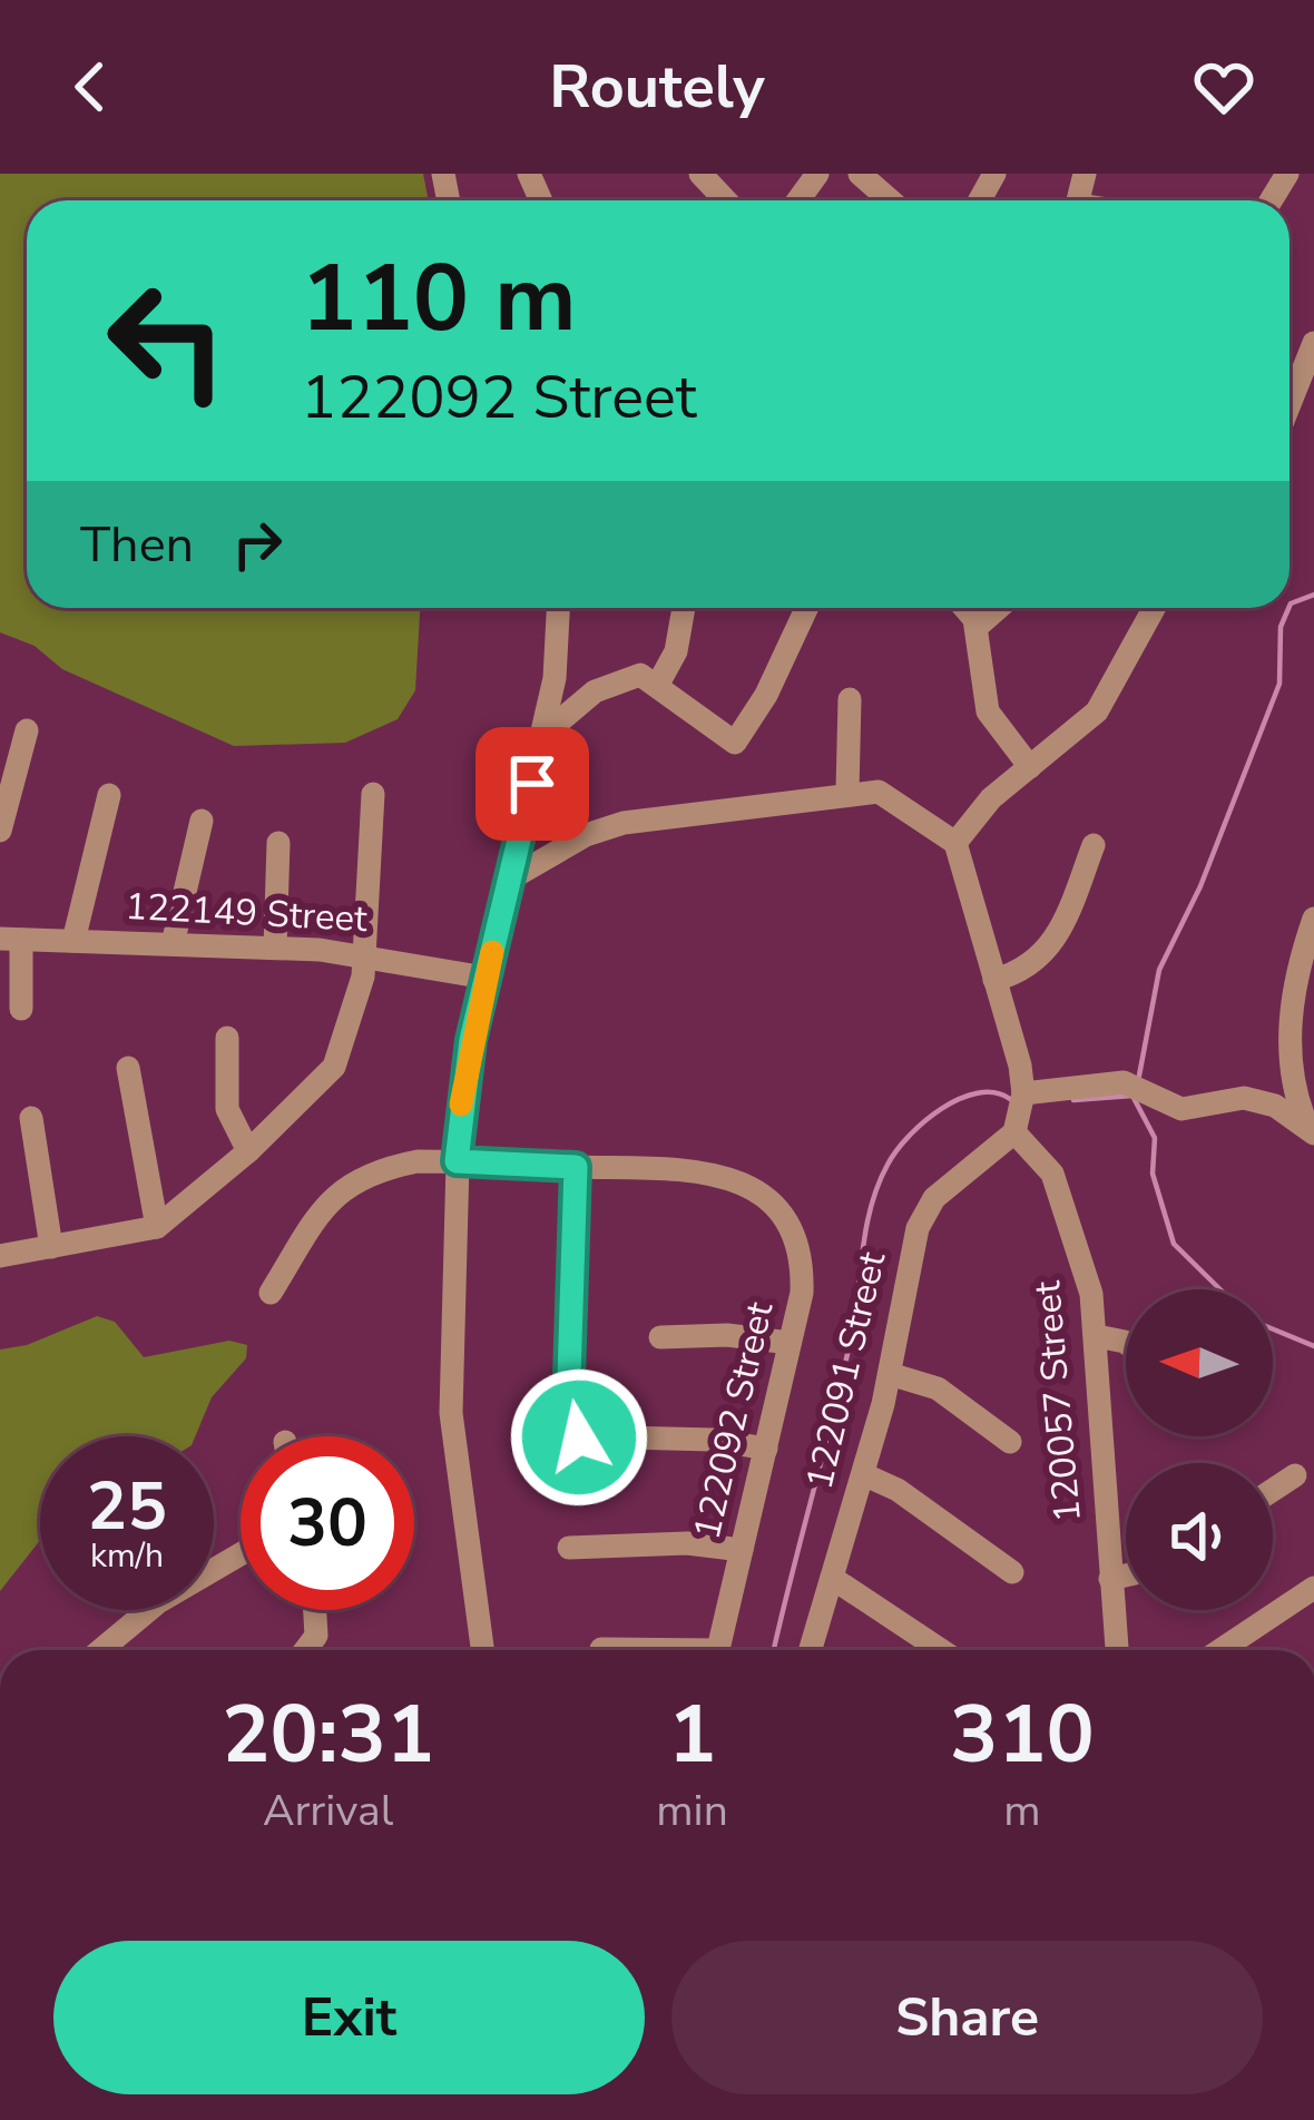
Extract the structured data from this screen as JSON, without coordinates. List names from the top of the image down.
{
  "streets": {
    "street": [
      "122149 Street",
      "122091 Street",
      "120057 Street",
      "122092 Street"
    ]
  },
  "crossings": [
    ["122091 Street", "120057 Street"]
  ],
  "north": "left",
  "page": {
    "header": "Routely",
    "turn": ["110 m", "122092 Street"],
    "then": "Then",
    "speed": "25 km/h",
    "limit": "30",
    "eta": [
      "20:31",
      "Arrival",
      "1",
      "min",
      "310",
      "m"
    ],
    "buttons": ["Exit", "Share"]
  }
}
